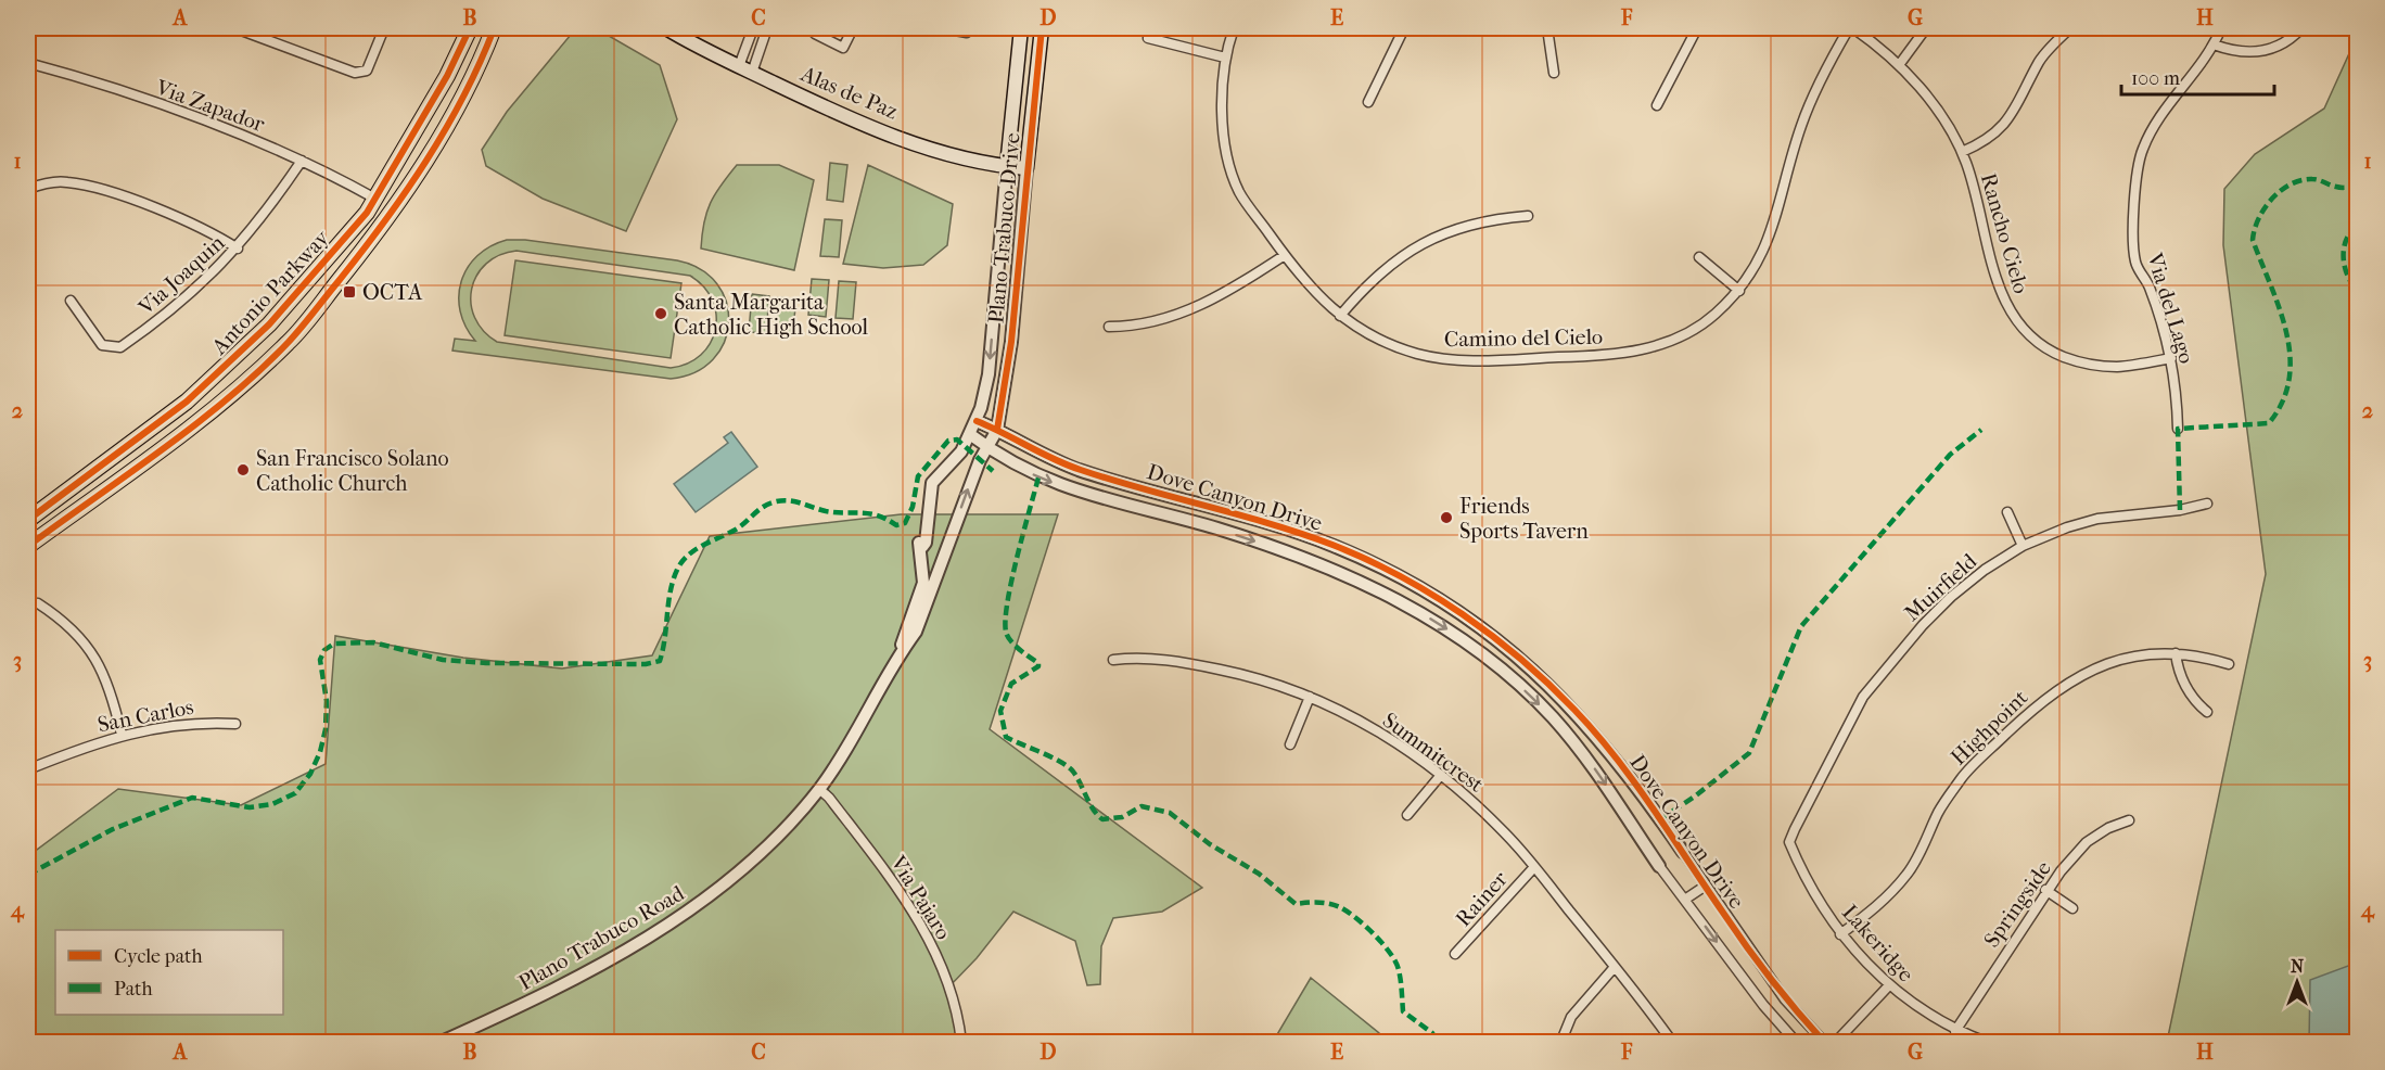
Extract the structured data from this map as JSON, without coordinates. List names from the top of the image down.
{
  "streets": {
    "main road": ["Alas de Paz", "Plano Trabuco Drive", "Antonio Parkway"],
    "street": [
      "Via Zapador",
      "Rancho Cielo",
      "Via Joaquin",
      "Via del Lago",
      "Camino del Cielo",
      "Dove Canyon Drive",
      "Muirfield",
      "San Carlos",
      "Highpoint",
      "Summitcrest",
      "Via Pajaro",
      "Rainer",
      "Springside",
      "Plano Trabuco Road",
      "Lakeridge"
    ]
  },
  "crossings": [
    ["Alas de Paz", "Plano Trabuco Drive"],
    ["Via Zapador", "Via Joaquin"],
    ["Via Zapador", "Antonio Parkway"],
    ["Plano Trabuco Drive", "Dove Canyon Drive"],
    ["Plano Trabuco Drive", "Plano Trabuco Road"],
    ["Rancho Cielo", "Via del Lago"],
    ["Rancho Cielo", "Camino del Cielo"],
    ["Dove Canyon Drive", "Plano Trabuco Road"],
    ["Muirfield", "Lakeridge"],
    ["Highpoint", "Lakeridge"],
    ["Summitcrest", "Rainer"],
    ["Via Pajaro", "Plano Trabuco Road"],
    ["Springside", "Lakeridge"]
  ],
  "places": {
    "transit": ["OCTA"],
    "other": ["Santa Margarita Catholic High School", "San Francisco Solano Catholic Church", "Friends Sports Tavern"]
  },
  "legend": ["Cycle path", "Path"],
  "scale_bar": "100 m",
  "north": "top",
  "grid": {
    "columns": [
      "A",
      "B",
      "C",
      "D",
      "E",
      "F",
      "G",
      "H"
    ],
    "rows": [
      "1",
      "2",
      "3",
      "4"
    ]
  }
}
